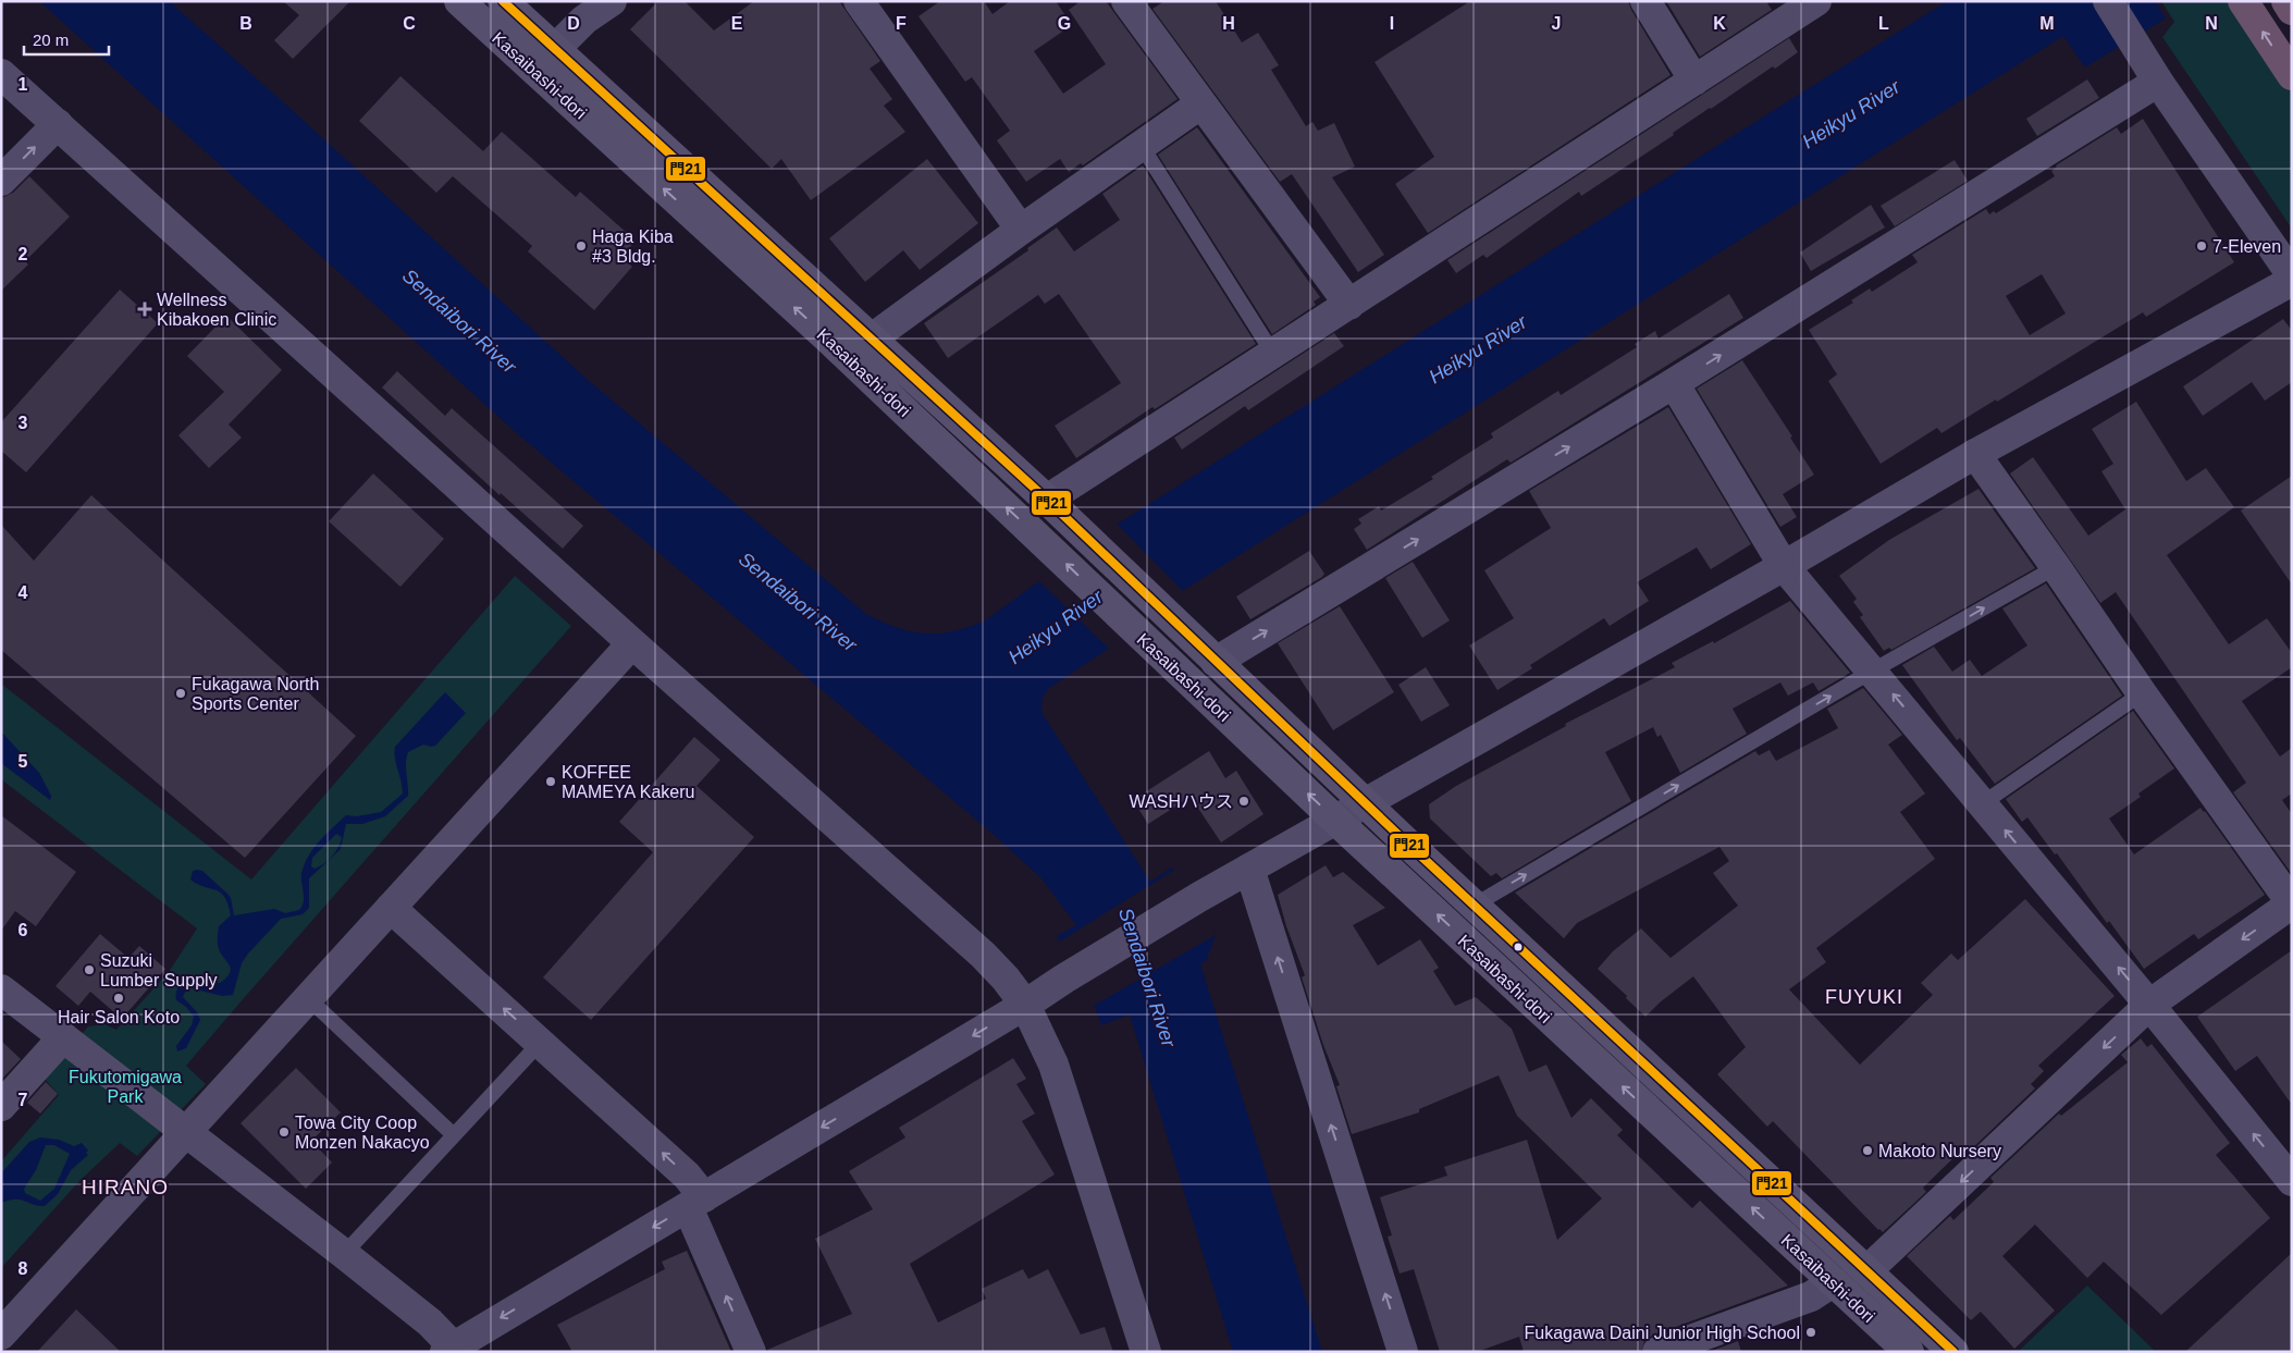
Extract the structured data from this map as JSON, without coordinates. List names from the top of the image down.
{
  "streets": {
    "main road": ["Kasaibashi-dori"]
  },
  "districts": ["FUYUKI", "HIRANO"],
  "water": ["Heikyu River", "Sendaibori River"],
  "parks": ["Fukutomigawa Park"],
  "places": {
    "other": [
      "Haga Kiba #3 Bldg.",
      "7-Eleven",
      "Fukagawa North Sports Center",
      "KOFFEE MAMEYA Kakeru",
      "WASHハウス",
      "Suzuki Lumber Supply",
      "Hair Salon Koto",
      "Towa City Coop Monzen Nakacyo",
      "Makoto Nursery",
      "Fukagawa Daini Junior High School"
    ],
    "health": ["Wellness Kibakoen Clinic"]
  },
  "lines": ["transit line 門21"],
  "scale_bar": "20 m",
  "grid": {
    "columns": [
      "B",
      "C",
      "D",
      "E",
      "F",
      "G",
      "H",
      "I",
      "J",
      "K",
      "L",
      "M",
      "N"
    ],
    "rows": [
      "1",
      "2",
      "3",
      "4",
      "5",
      "6",
      "7",
      "8"
    ]
  }
}
